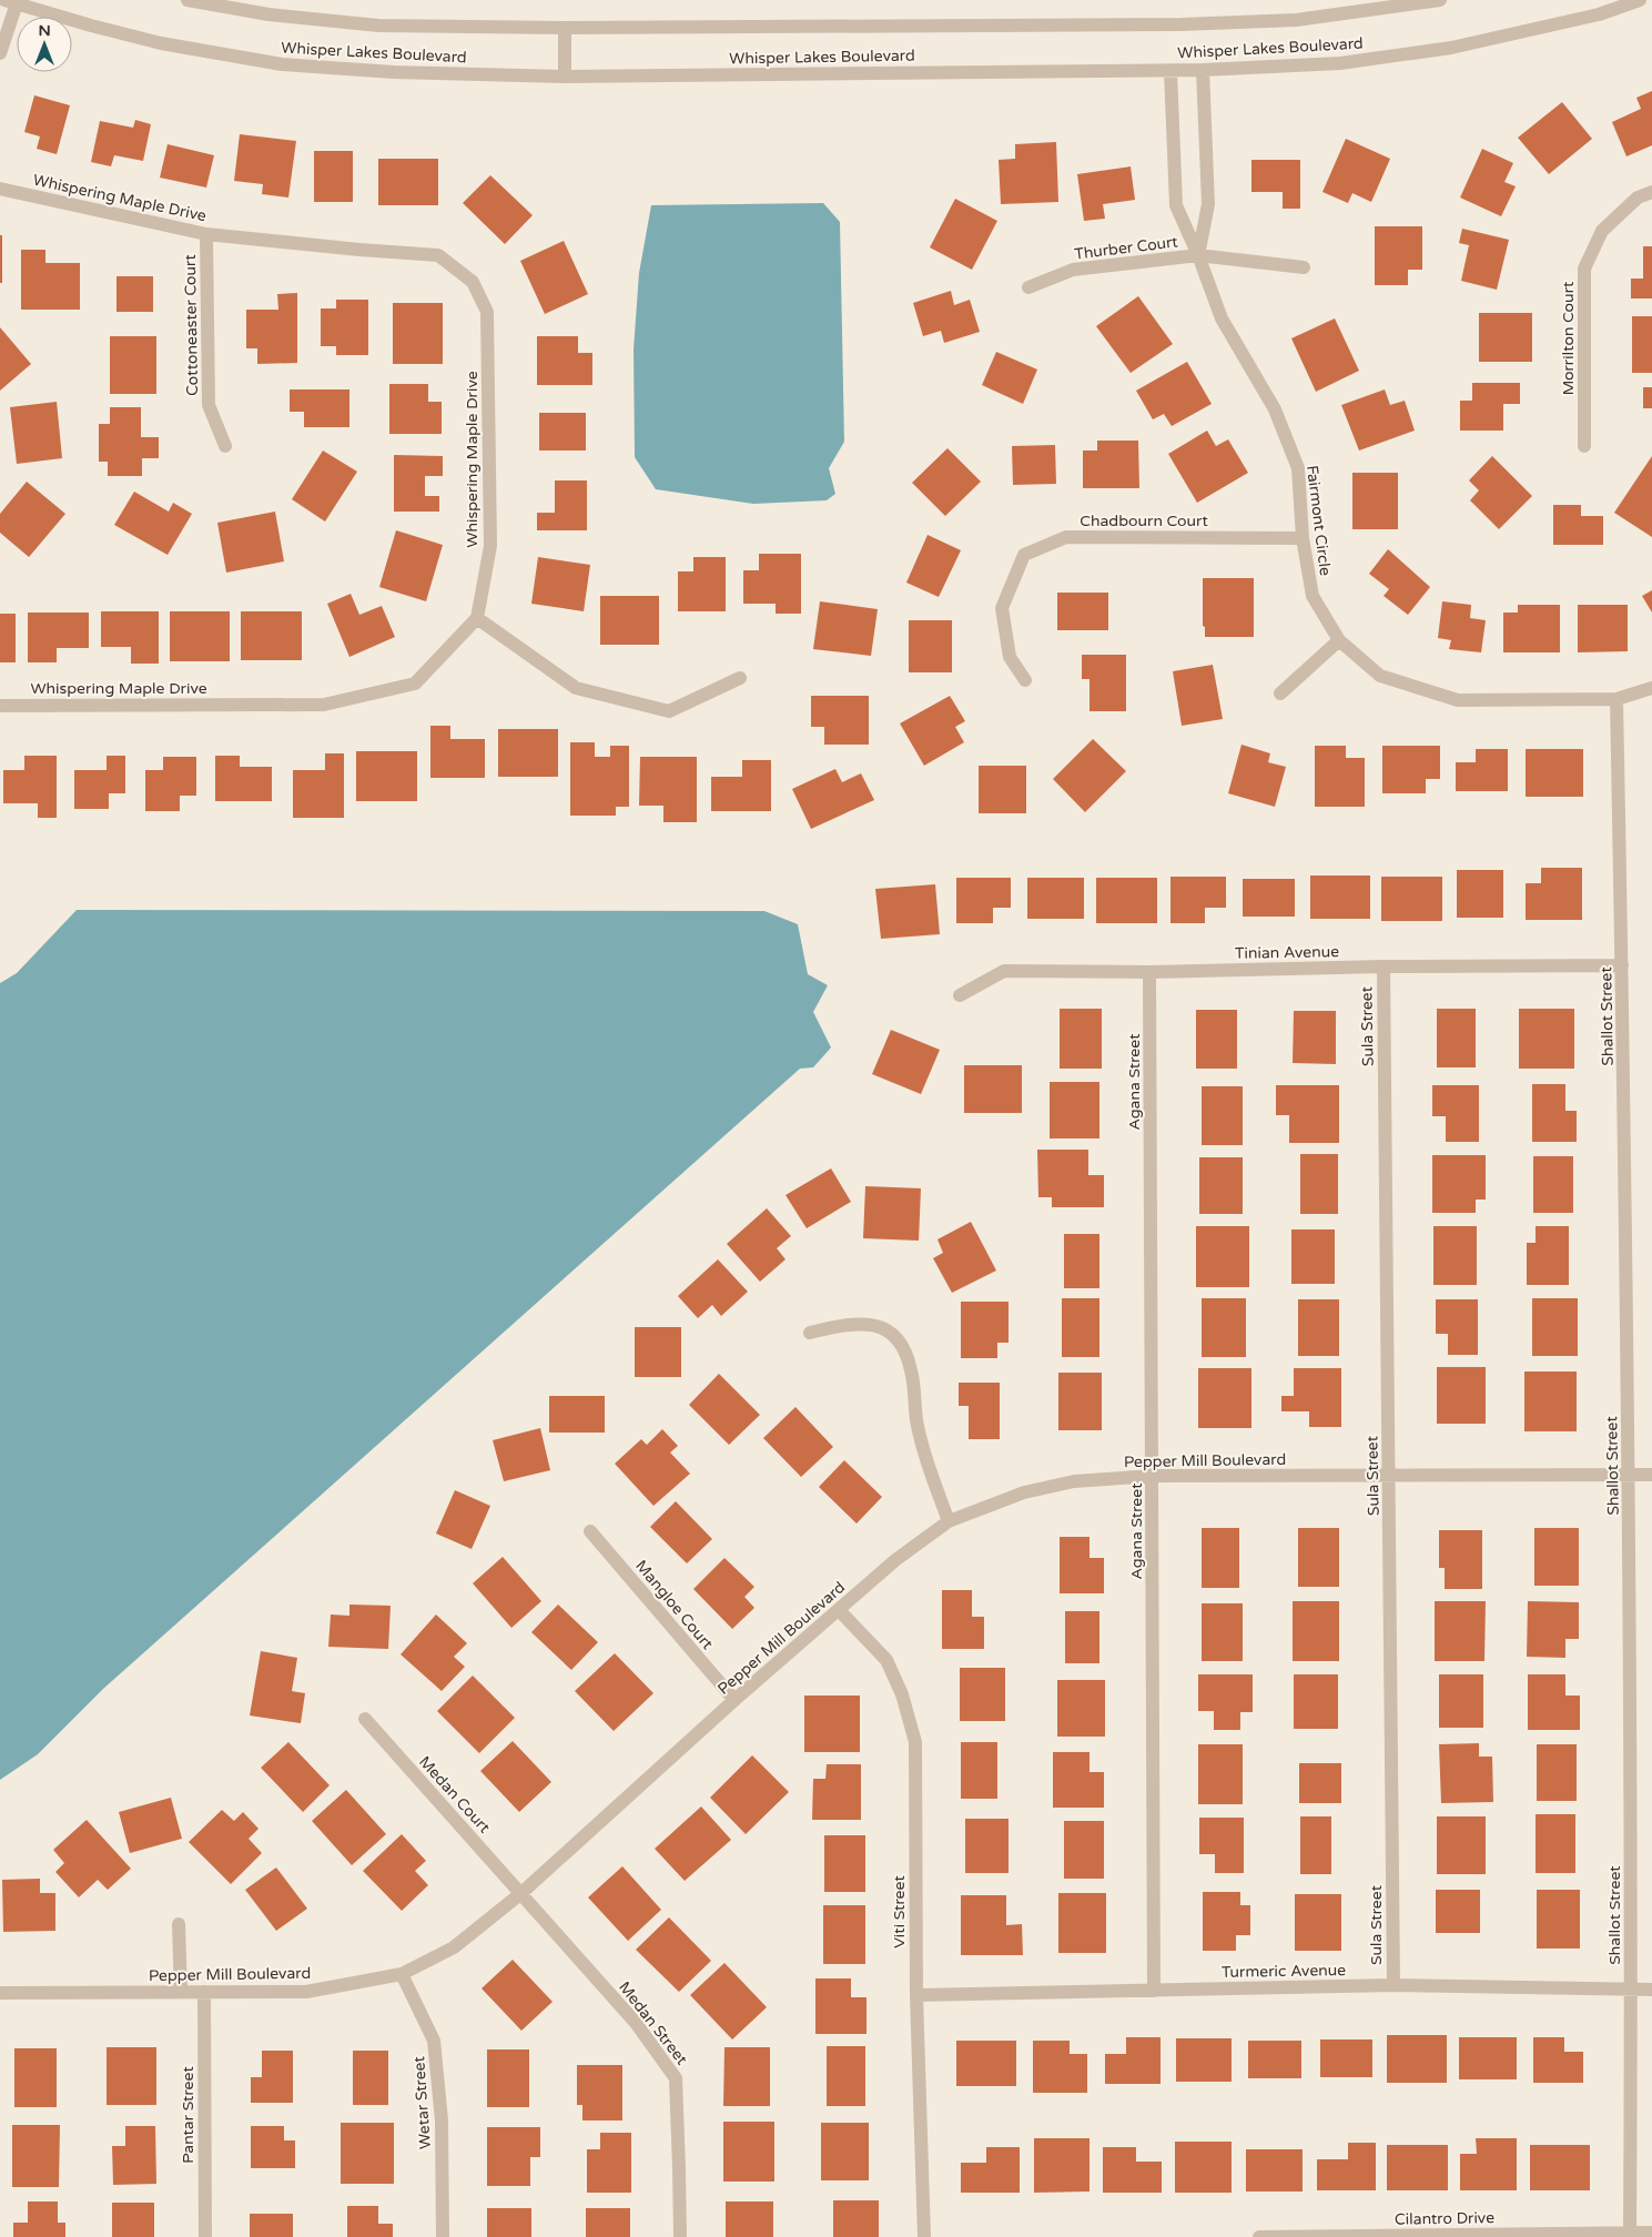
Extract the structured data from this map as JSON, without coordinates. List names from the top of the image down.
{
  "streets": {
    "street": [
      "Whisper Lakes Boulevard",
      "Whispering Maple Drive",
      "Thurber Court",
      "Cottoneaster Court",
      "Morrilton Court",
      "Chadbourn Court",
      "Fairmont Circle",
      "Tinian Avenue",
      "Shallot Street",
      "Sula Street",
      "Agana Street",
      "Pepper Mill Boulevard",
      "Mangloe Court",
      "Medan Court",
      "Viti Street",
      "Turmeric Avenue",
      "Medan Street",
      "Wetar Street",
      "Pantar Street",
      "Cilantro Drive"
    ]
  },
  "crossings": [
    ["Whisper Lakes Boulevard", "Fairmont Circle"],
    ["Whispering Maple Drive", "Cottoneaster Court"],
    ["Thurber Court", "Fairmont Circle"],
    ["Chadbourn Court", "Fairmont Circle"],
    ["Fairmont Circle", "Shallot Street"],
    ["Tinian Avenue", "Shallot Street"],
    ["Tinian Avenue", "Sula Street"],
    ["Tinian Avenue", "Agana Street"],
    ["Shallot Street", "Pepper Mill Boulevard"],
    ["Shallot Street", "Turmeric Avenue"],
    ["Shallot Street", "Cilantro Drive"],
    ["Sula Street", "Pepper Mill Boulevard"],
    ["Sula Street", "Turmeric Avenue"],
    ["Agana Street", "Pepper Mill Boulevard"],
    ["Agana Street", "Turmeric Avenue"],
    ["Pepper Mill Boulevard", "Mangloe Court"],
    ["Pepper Mill Boulevard", "Medan Court"],
    ["Pepper Mill Boulevard", "Viti Street"],
    ["Pepper Mill Boulevard", "Medan Street"],
    ["Pepper Mill Boulevard", "Wetar Street"],
    ["Pepper Mill Boulevard", "Pantar Street"],
    ["Medan Court", "Medan Street"],
    ["Viti Street", "Turmeric Avenue"]
  ],
  "north": "top"
}
